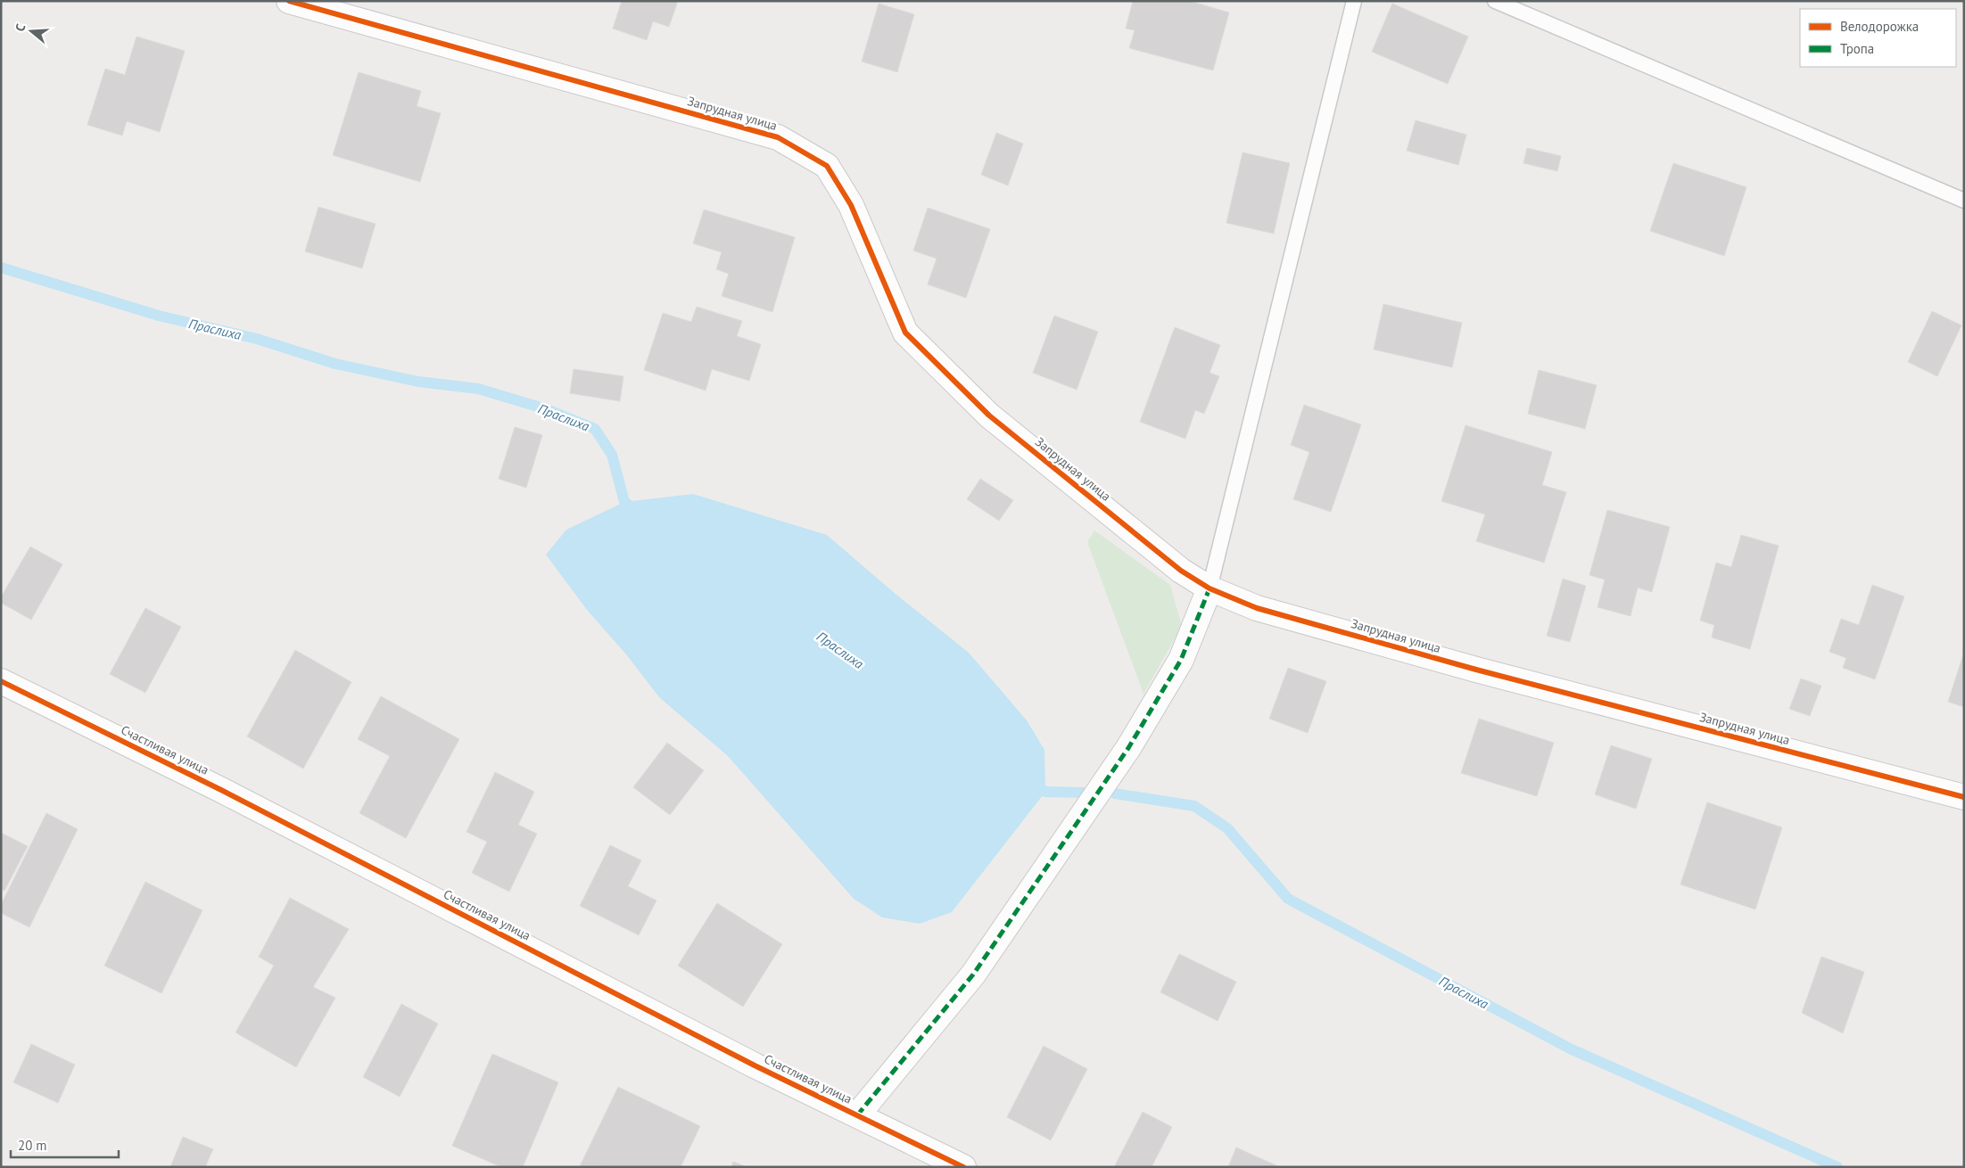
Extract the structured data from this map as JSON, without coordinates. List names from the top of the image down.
{
  "streets": {
    "street": ["Запрудная улица", "Счастливая улица"]
  },
  "water": ["Праслиха"],
  "legend": ["Велодорожка", "Тропа"],
  "scale_bar": "20 m",
  "north": "left"
}
